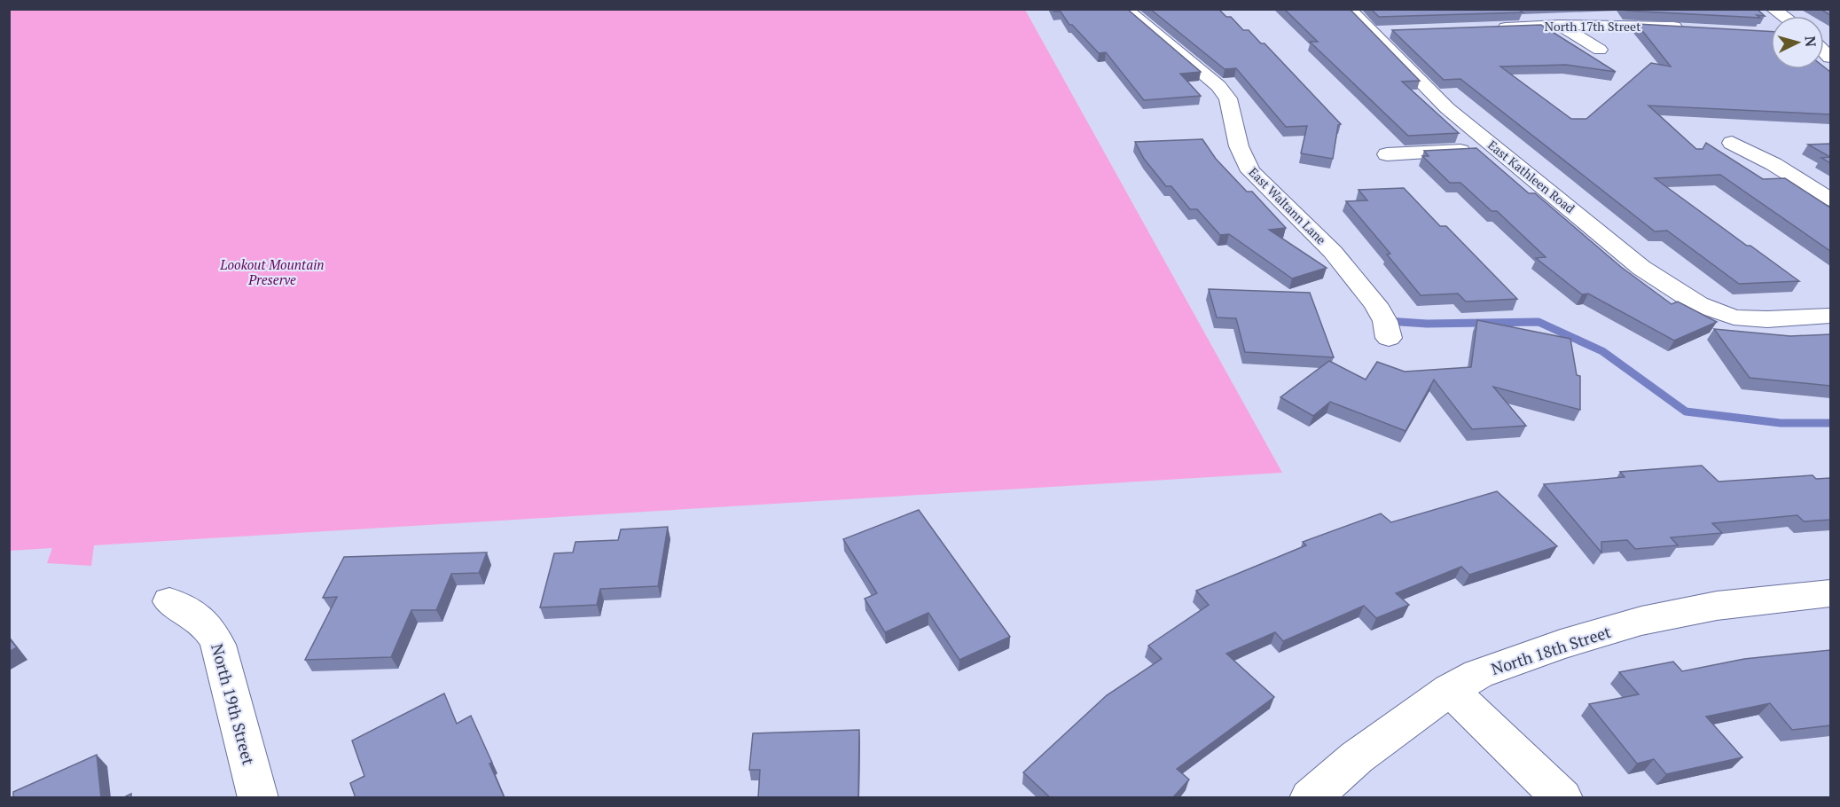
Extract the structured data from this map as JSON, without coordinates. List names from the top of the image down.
{
  "streets": {
    "street": [
      "North 17th Street",
      "East Kathleen Road",
      "East Waltann Lane",
      "North 18th Street",
      "North 19th Street"
    ]
  },
  "parks": ["Lookout Mountain Preserve"],
  "north": "right"
}
